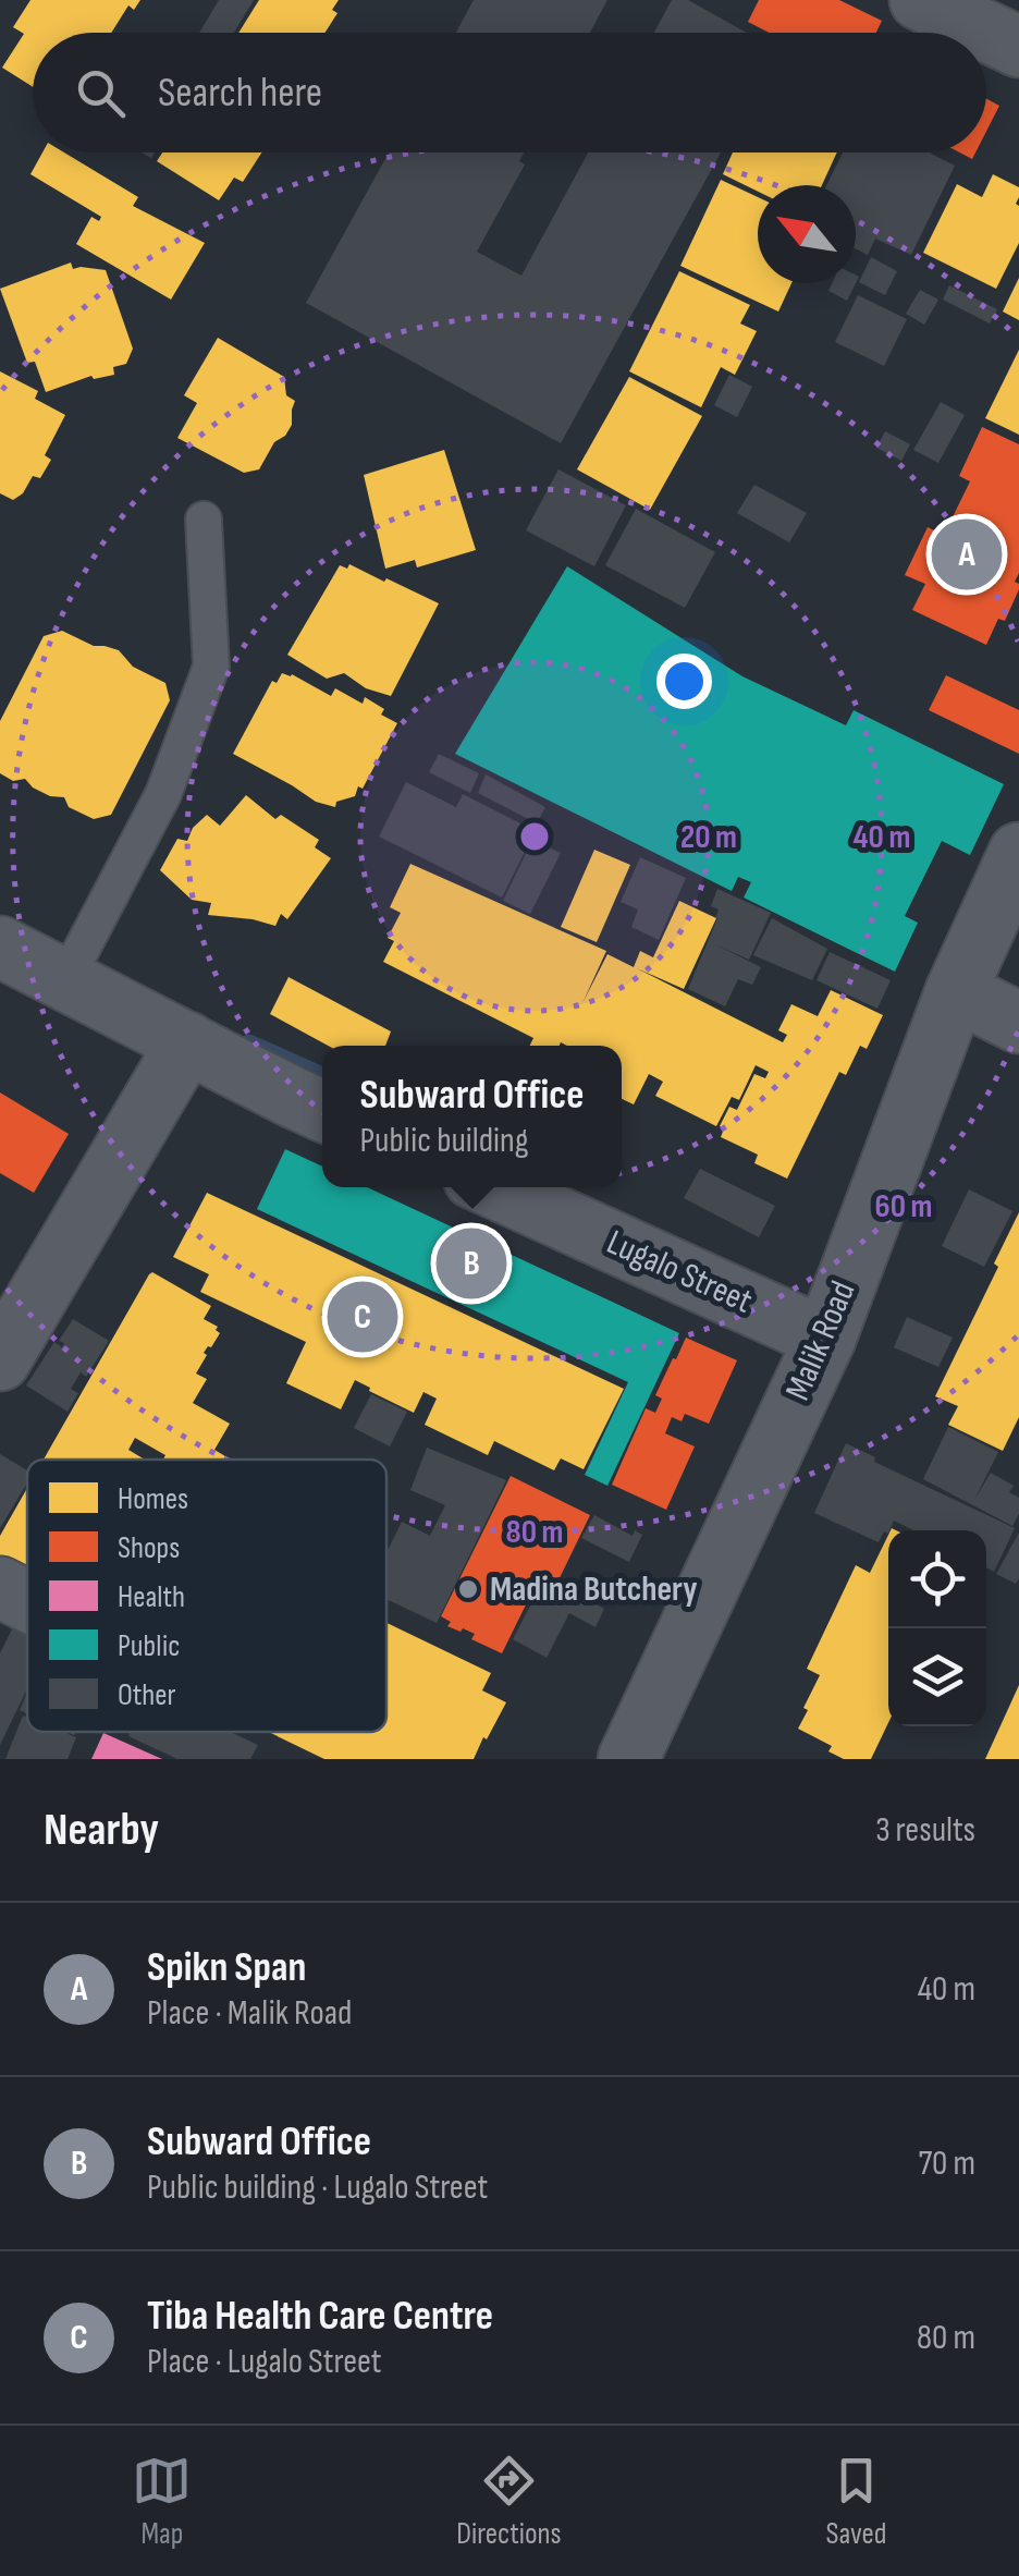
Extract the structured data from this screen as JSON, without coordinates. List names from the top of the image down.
{
  "streets": {
    "street": ["Lugalo Street", "Malik Road"]
  },
  "crossings": [
    ["Lugalo Street", "Malik Road"]
  ],
  "places": ["Madina Butchery"],
  "legend": [
    "Homes",
    "Shops",
    "Health",
    "Public",
    "Other"
  ],
  "north": "top left",
  "page": {
    "search": "Search here",
    "pins": ["A", "B", "C"],
    "popup": ["Subward Office", "Public building"],
    "heading": ["Nearby", "3 results"],
    "list": [
      {
        "mark": "A",
        "name": "Spikn Span",
        "note": "Place · Malik Road",
        "value": "40 m"
      },
      {
        "mark": "B",
        "name": "Subward Office",
        "note": "Public building · Lugalo Street",
        "value": "70 m"
      },
      {
        "mark": "C",
        "name": "Tiba Health Care Centre",
        "note": "Place · Lugalo Street",
        "value": "80 m"
      }
    ],
    "nav": ["Map", "Directions", "Saved"]
  },
  "rings": [
    "20 m",
    "40 m",
    "60 m",
    "80 m"
  ]
}
